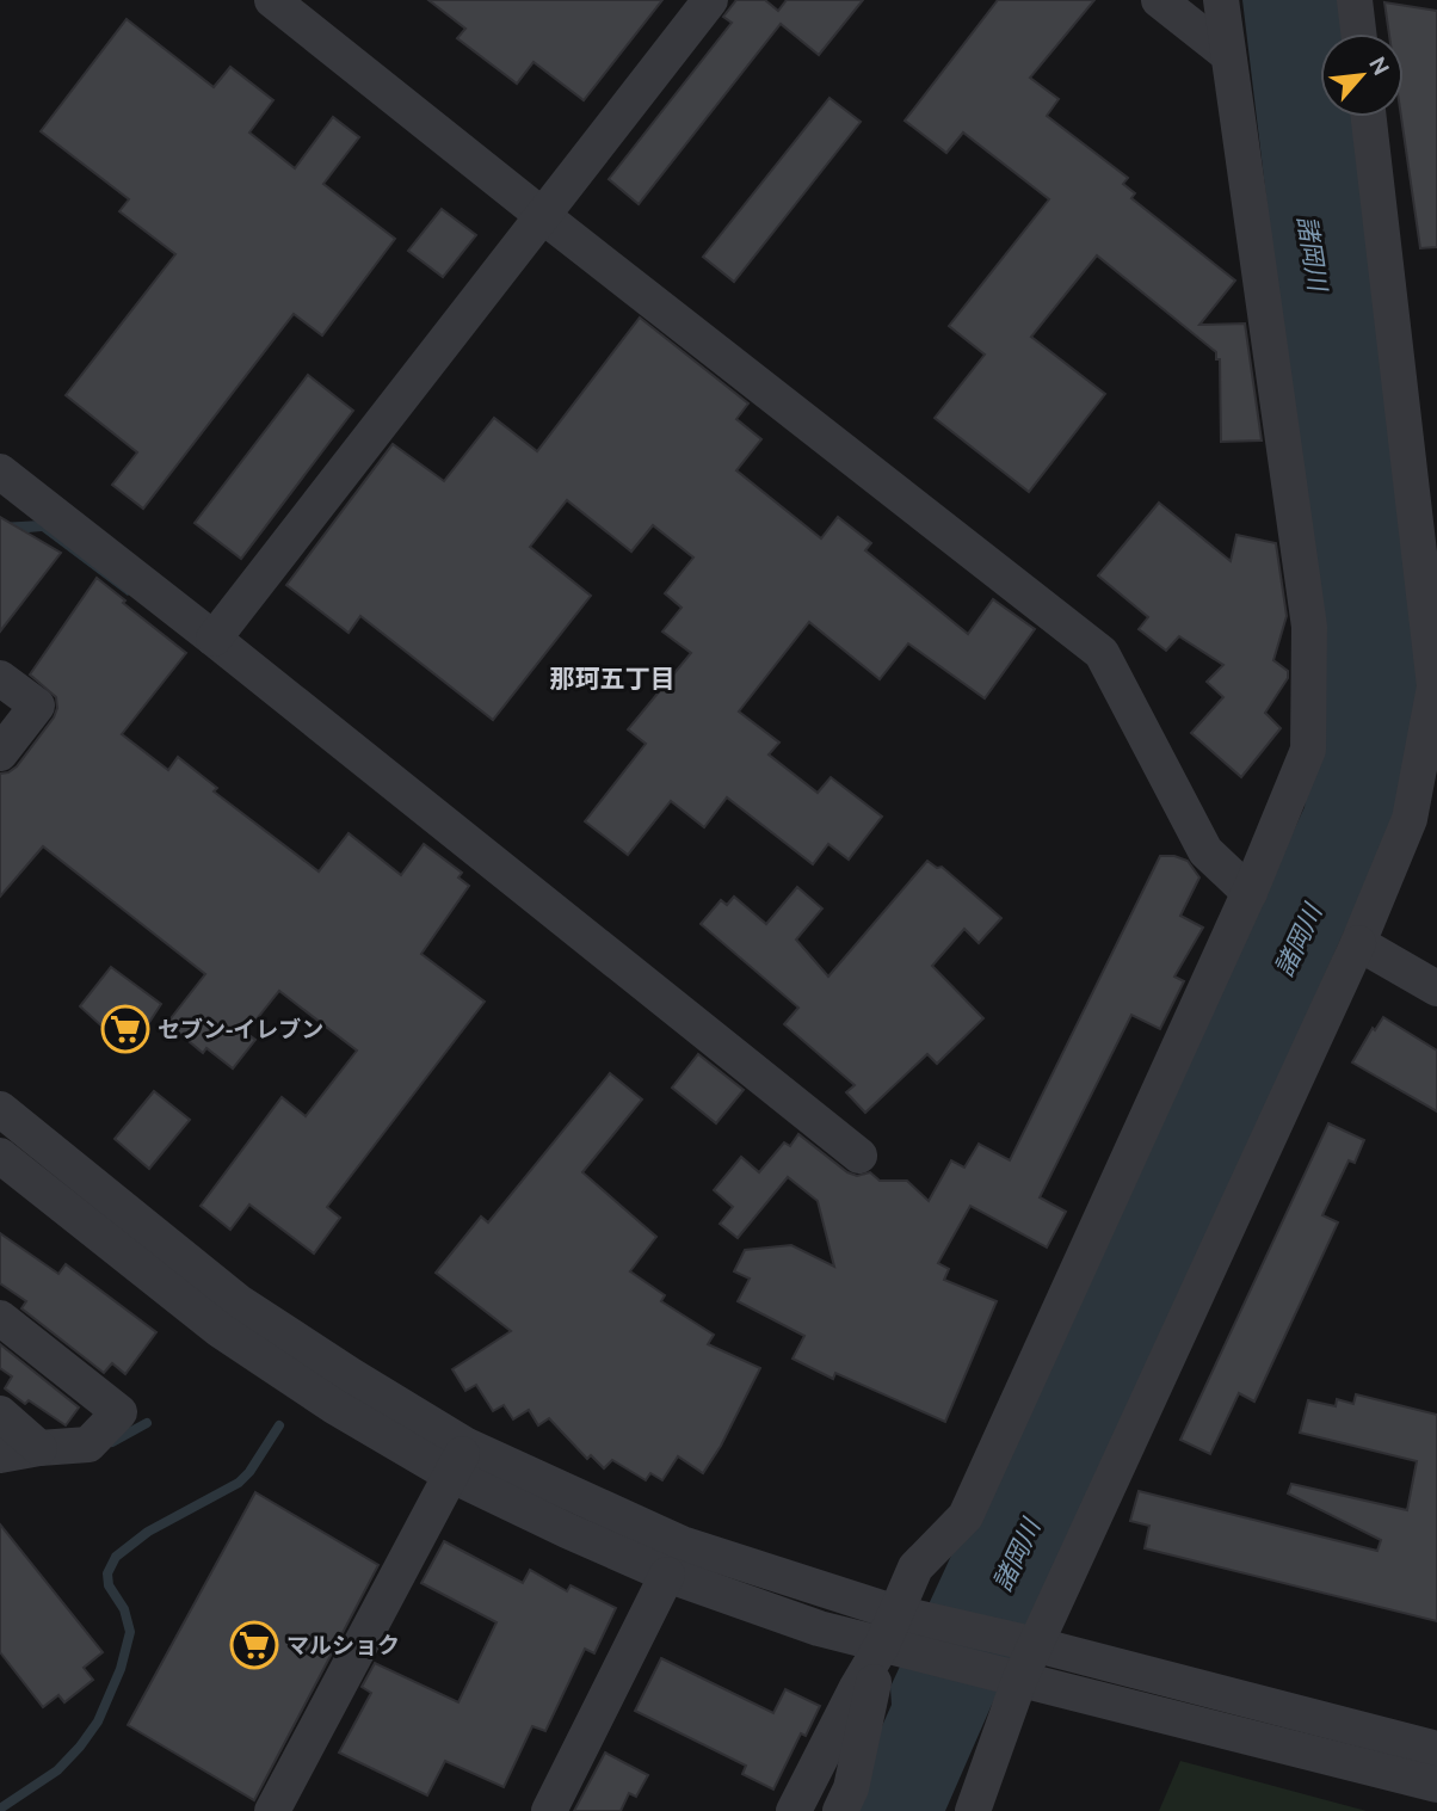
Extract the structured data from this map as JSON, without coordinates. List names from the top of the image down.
{
  "districts": ["那珂五丁目"],
  "water": ["諸岡川"],
  "places": {
    "supermarket": ["セブン-イレブン", "マルショク"]
  },
  "north": "top right"
}
